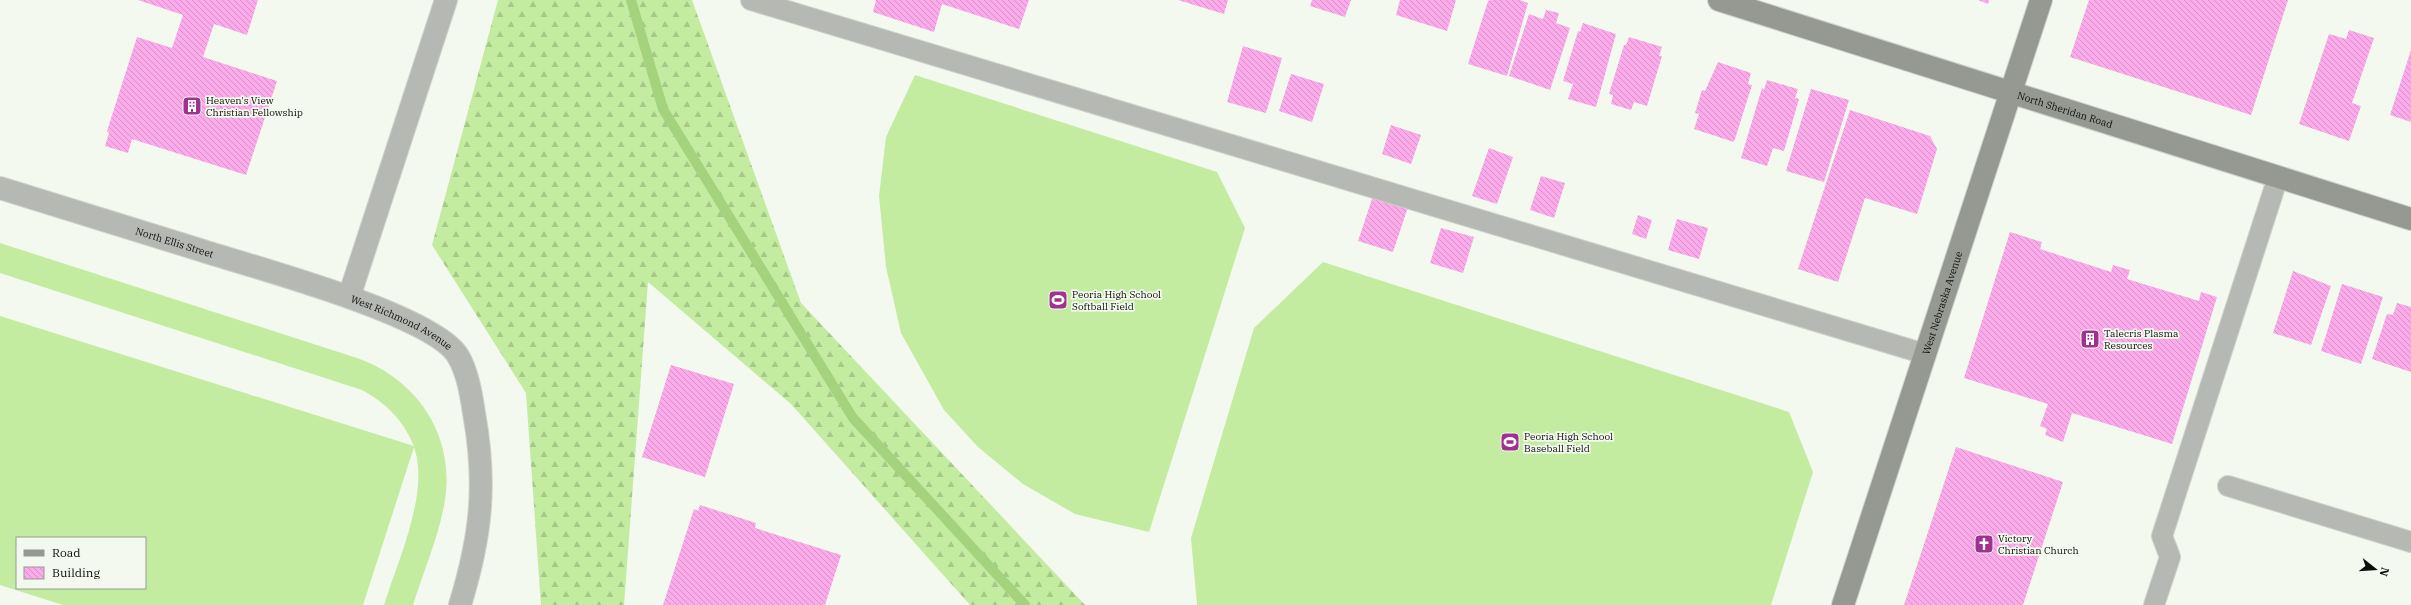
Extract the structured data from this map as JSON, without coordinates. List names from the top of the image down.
{
  "streets": {
    "main road": ["North Sheridan Road", "West Nebraska Avenue"],
    "street": ["North Ellis Street", "West Richmond Avenue"]
  },
  "crossings": [
    ["North Sheridan Road", "West Nebraska Avenue"],
    ["North Ellis Street", "West Richmond Avenue"]
  ],
  "places": {
    "building": ["Heaven's View Christian Fellowship", "Talecris Plasma Resources"],
    "sports": ["Peoria High School Softball Field", "Peoria High School Baseball Field"],
    "church": ["Victory Christian Church"]
  },
  "legend": ["Road", "Building"],
  "north": "right"
}
